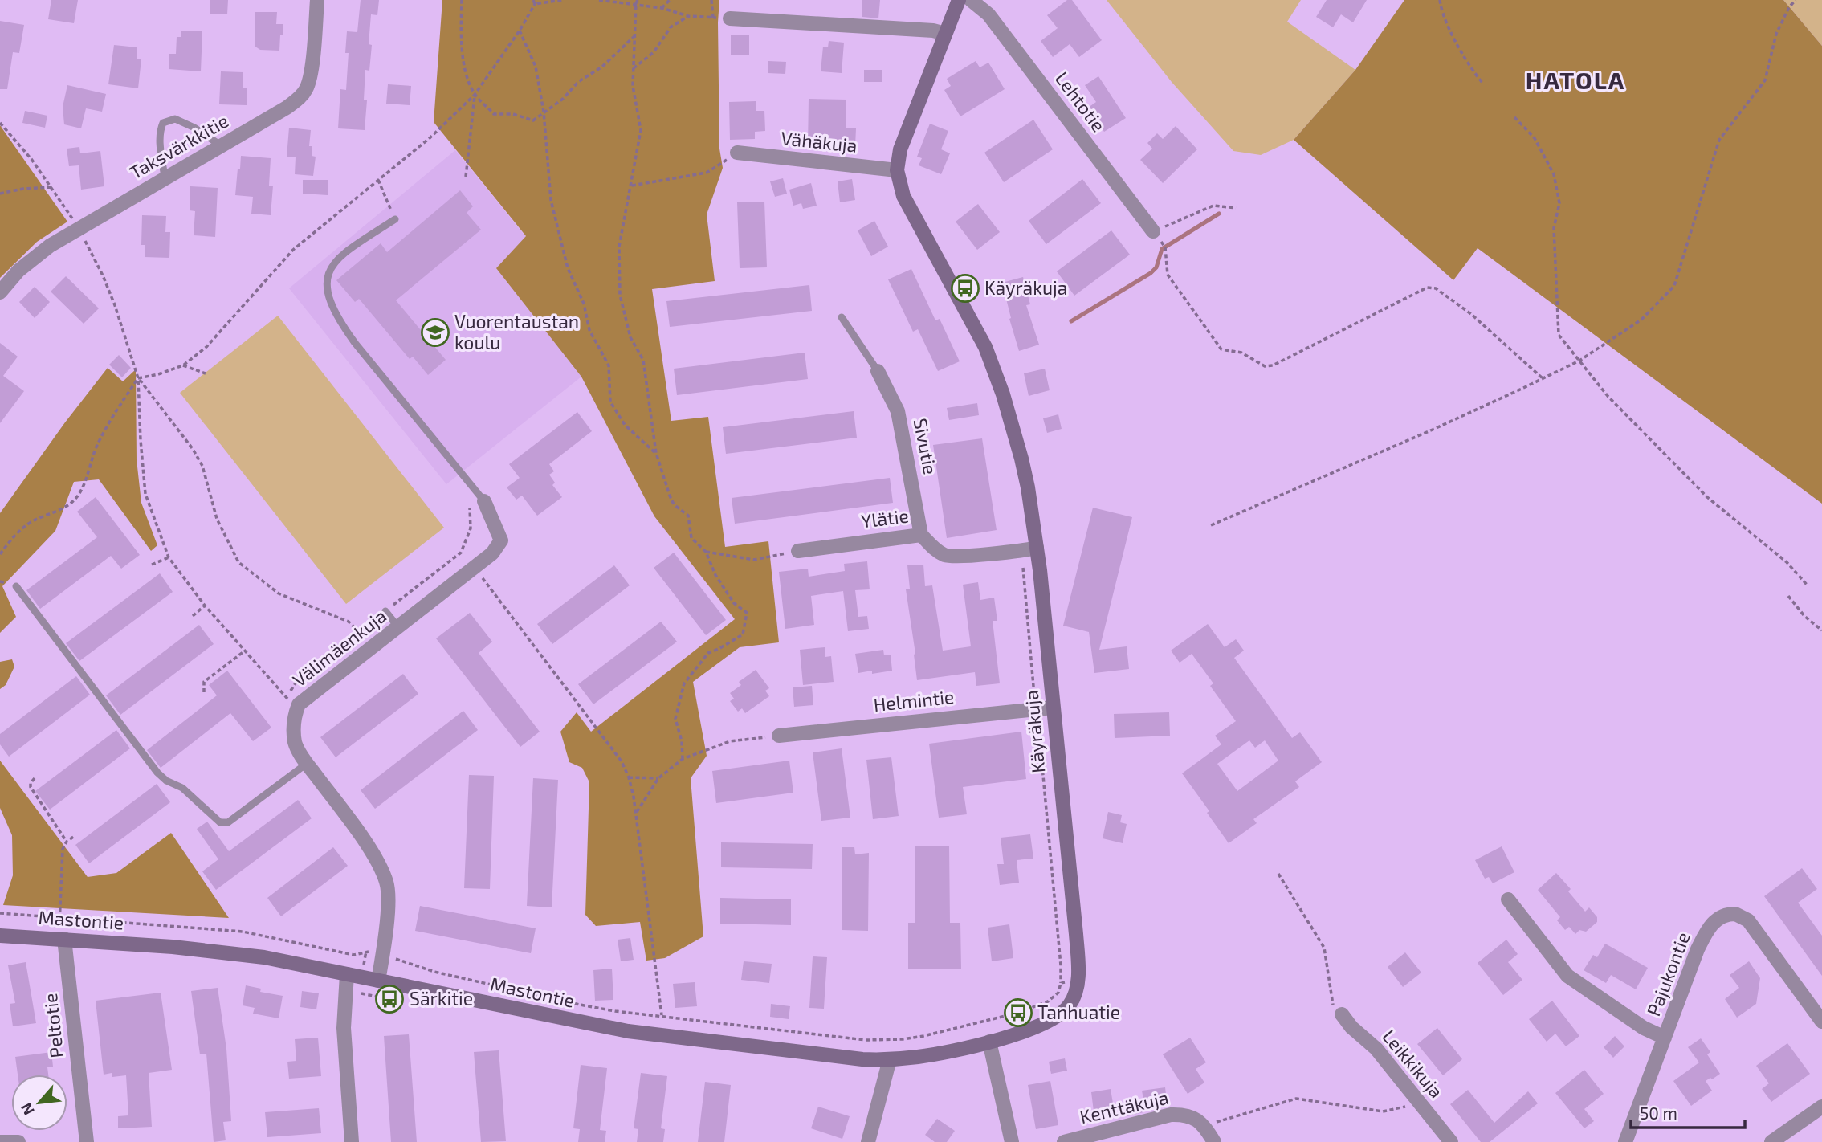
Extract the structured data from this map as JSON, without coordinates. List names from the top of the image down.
{
  "streets": {
    "street": [
      "Lehtotie",
      "Vähäkuja",
      "Taksvärkkitie",
      "Sivutie",
      "Ylätie",
      "Välimäenkuja",
      "Helmintie",
      "Käyräkuja",
      "Mastontie",
      "Pajukontie",
      "Peltotie",
      "Leikkikuja",
      "Kenttäkuja"
    ]
  },
  "crossings": [
    ["Vähäkuja", "Käyräkuja"],
    ["Sivutie", "Ylätie"],
    ["Ylätie", "Käyräkuja"],
    ["Välimäenkuja", "Mastontie"],
    ["Helmintie", "Käyräkuja"],
    ["Käyräkuja", "Mastontie"],
    ["Mastontie", "Peltotie"]
  ],
  "districts": ["HATOLA"],
  "places": {
    "bus stop": ["Käyräkuja", "Särkitie", "Tanhuatie"],
    "school or university": ["Vuorentaustan koulu"]
  },
  "scale_bar": "50 m",
  "north": "bottom left"
}
